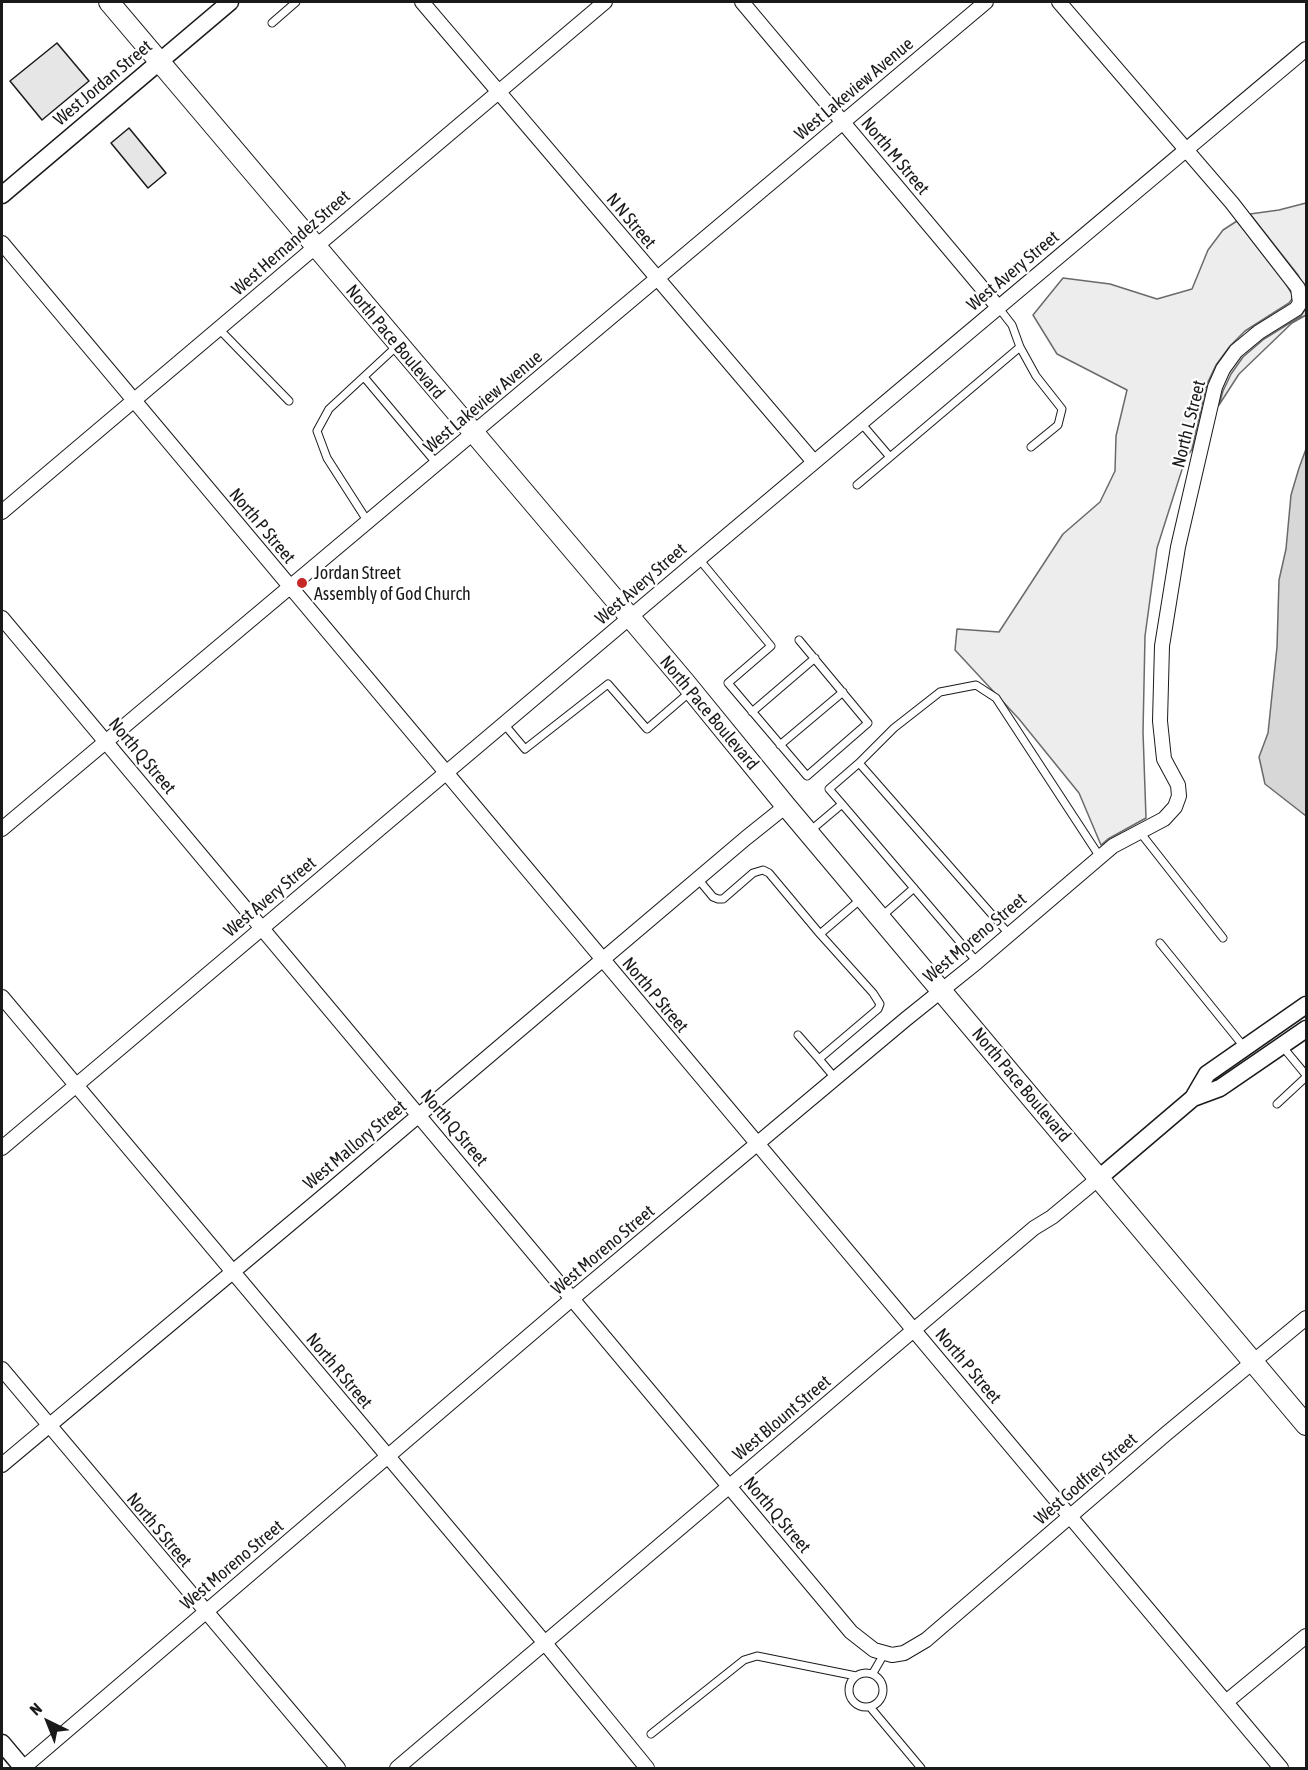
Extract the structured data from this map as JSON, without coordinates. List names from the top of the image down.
{
  "streets": {
    "main road": ["North Pace Boulevard"],
    "street": [
      "West Jordan Street",
      "West Lakeview Avenue",
      "North M Street",
      "N N Street",
      "West Hernandez Street",
      "West Avery Street",
      "North L Street",
      "North P Street",
      "North Q Street",
      "West Moreno Street",
      "West Mallory Street",
      "North R Street",
      "West Blount Street",
      "West Godfrey Street",
      "North S Street"
    ]
  },
  "crossings": [
    ["West Jordan Street", "North Pace Boulevard"],
    ["West Lakeview Avenue", "North M Street"],
    ["West Lakeview Avenue", "N N Street"],
    ["West Lakeview Avenue", "North Pace Boulevard"],
    ["West Lakeview Avenue", "North P Street"],
    ["West Lakeview Avenue", "North Q Street"],
    ["North M Street", "West Avery Street"],
    ["N N Street", "West Hernandez Street"],
    ["N N Street", "West Avery Street"],
    ["West Hernandez Street", "North Pace Boulevard"],
    ["West Hernandez Street", "North P Street"],
    ["West Avery Street", "North Pace Boulevard"],
    ["West Avery Street", "North L Street"],
    ["West Avery Street", "North P Street"],
    ["West Avery Street", "North Q Street"],
    ["West Avery Street", "North R Street"],
    ["North Pace Boulevard", "West Moreno Street"],
    ["North Pace Boulevard", "West Mallory Street"],
    ["North Pace Boulevard", "West Blount Street"],
    ["North Pace Boulevard", "West Godfrey Street"],
    ["North L Street", "West Moreno Street"],
    ["North P Street", "West Moreno Street"],
    ["North P Street", "West Mallory Street"],
    ["North P Street", "West Blount Street"],
    ["North P Street", "West Godfrey Street"],
    ["North Q Street", "West Moreno Street"],
    ["North Q Street", "West Mallory Street"],
    ["North Q Street", "West Blount Street"],
    ["North Q Street", "West Godfrey Street"],
    ["West Moreno Street", "North R Street"],
    ["West Moreno Street", "North S Street"],
    ["West Mallory Street", "North R Street"],
    ["West Mallory Street", "North S Street"],
    ["North R Street", "West Blount Street"]
  ],
  "places": ["Jordan Street Assembly of God Church"],
  "north": "top left"
}
